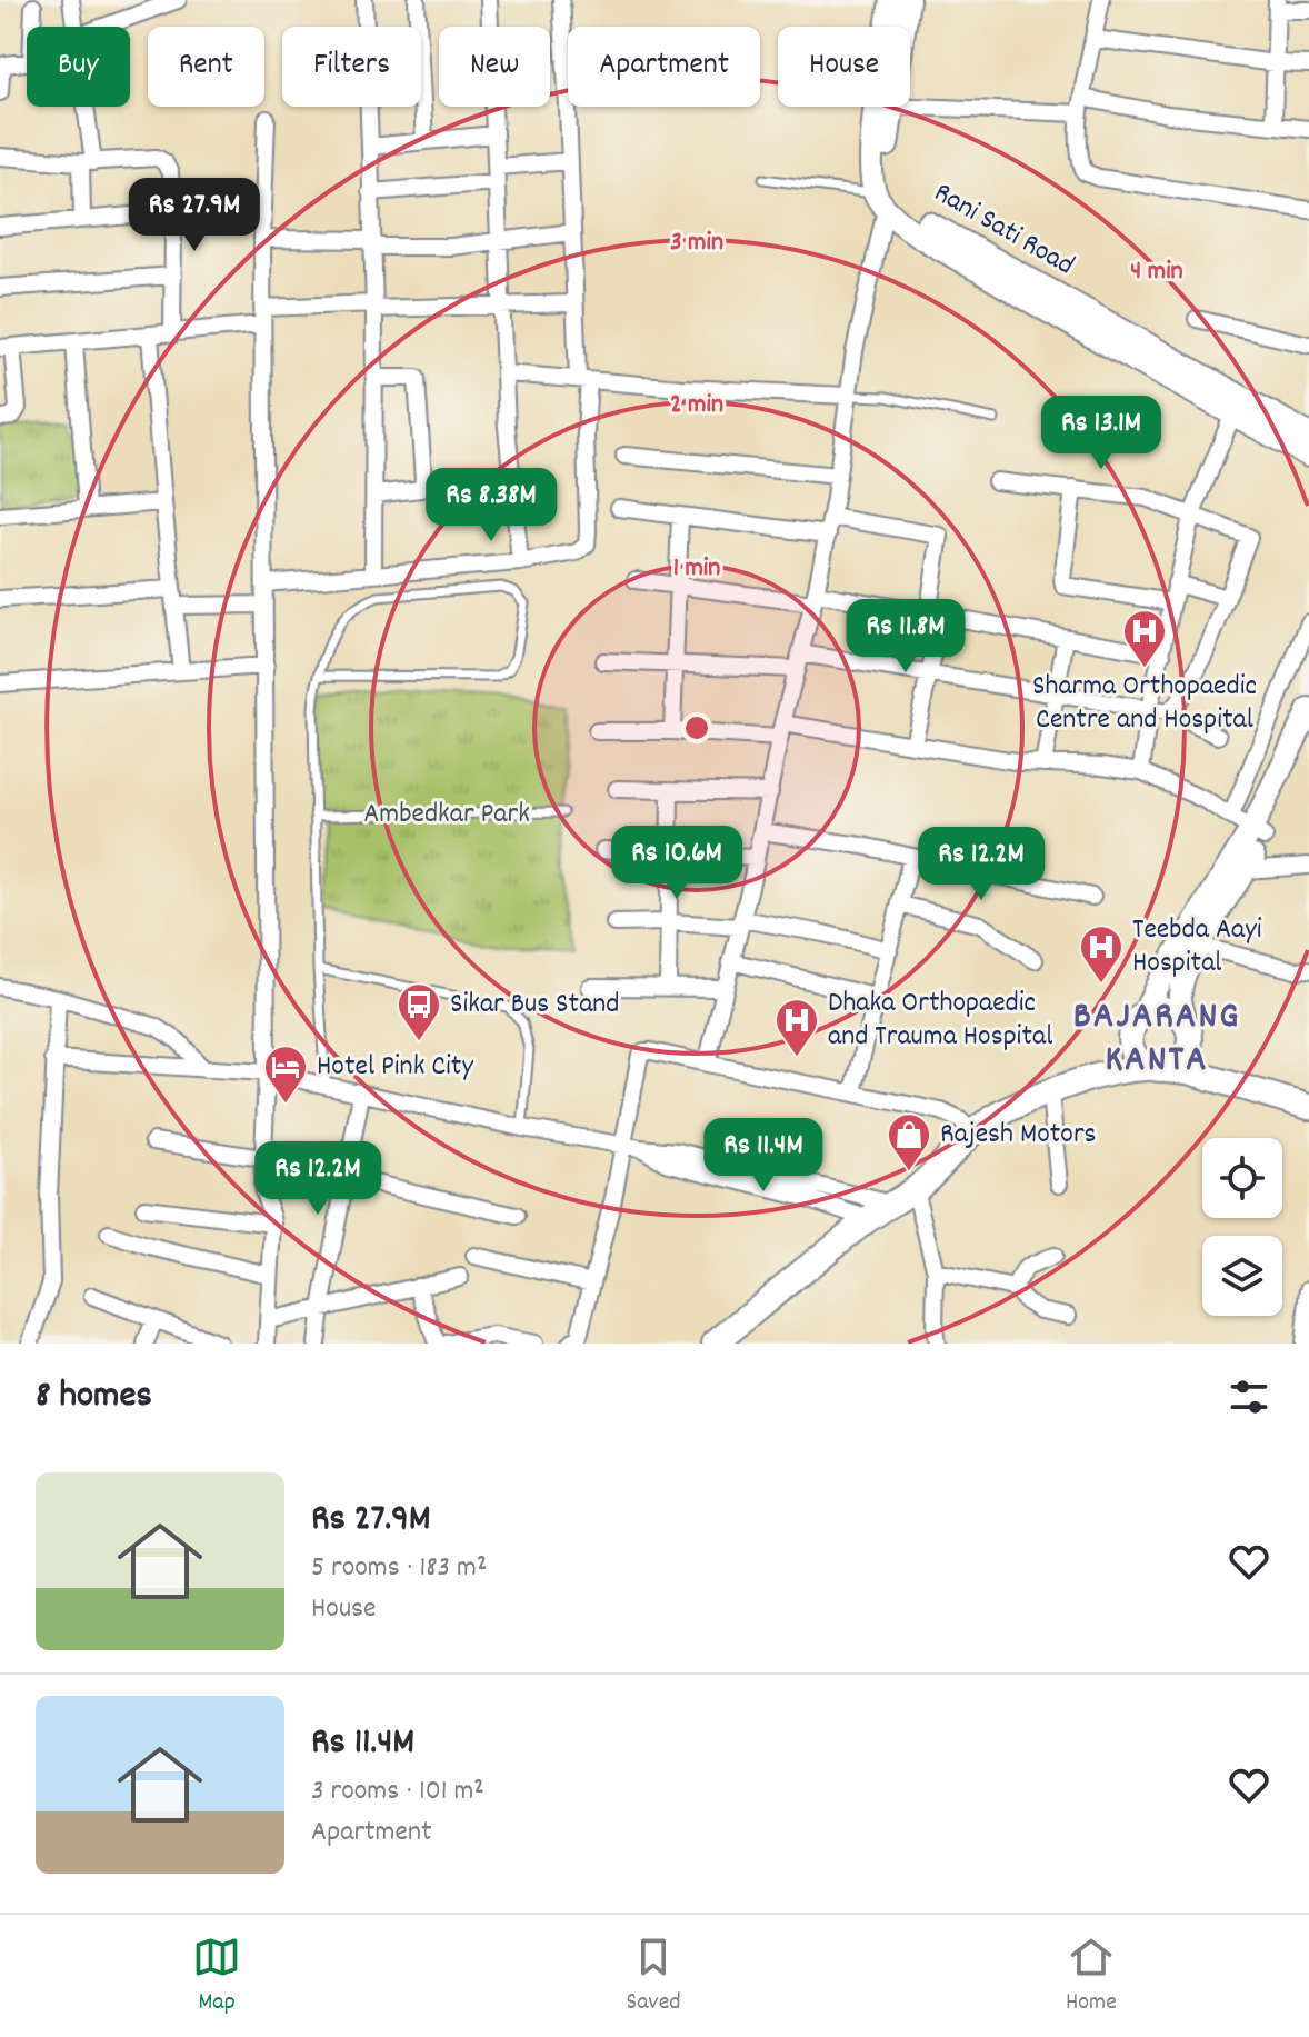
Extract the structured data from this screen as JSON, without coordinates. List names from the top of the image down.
{
  "streets": {
    "street": ["Rani Sati Road"]
  },
  "districts": ["BAJARANG KANTA"],
  "parks": ["Ambedkar Park"],
  "places": {
    "hospital": ["Sharma Orthopaedic Centre and Hospital", "Teebda Aayi Hospital", "Dhaka Orthopaedic and Trauma Hospital"],
    "bus stop": ["Sikar Bus Stand"],
    "hotel": ["Hotel Pink City"],
    "shop": ["Rajesh Motors"]
  },
  "page": {
    "chip": [
      "Buy",
      "Rent",
      "Filters",
      "New",
      "Apartment",
      "House"
    ],
    "price": [
      "Rs 27.9M",
      "Rs 13.1M",
      "Rs 8.38M",
      "Rs 11.8M",
      "Rs 10.6M",
      "Rs 12.2M",
      "Rs 11.4M",
      "Rs 12.2M"
    ],
    "heading": "8 homes",
    "list": [
      {
        "name": "Rs 27.9M",
        "note": "5 rooms · 183 m² · House"
      },
      {
        "name": "Rs 11.4M",
        "note": "3 rooms · 101 m² · Apartment"
      }
    ],
    "tabs": ["Map", "Saved", "Home"]
  },
  "rings": [
    "3 min",
    "4 min",
    "2 min",
    "1 min"
  ]
}
